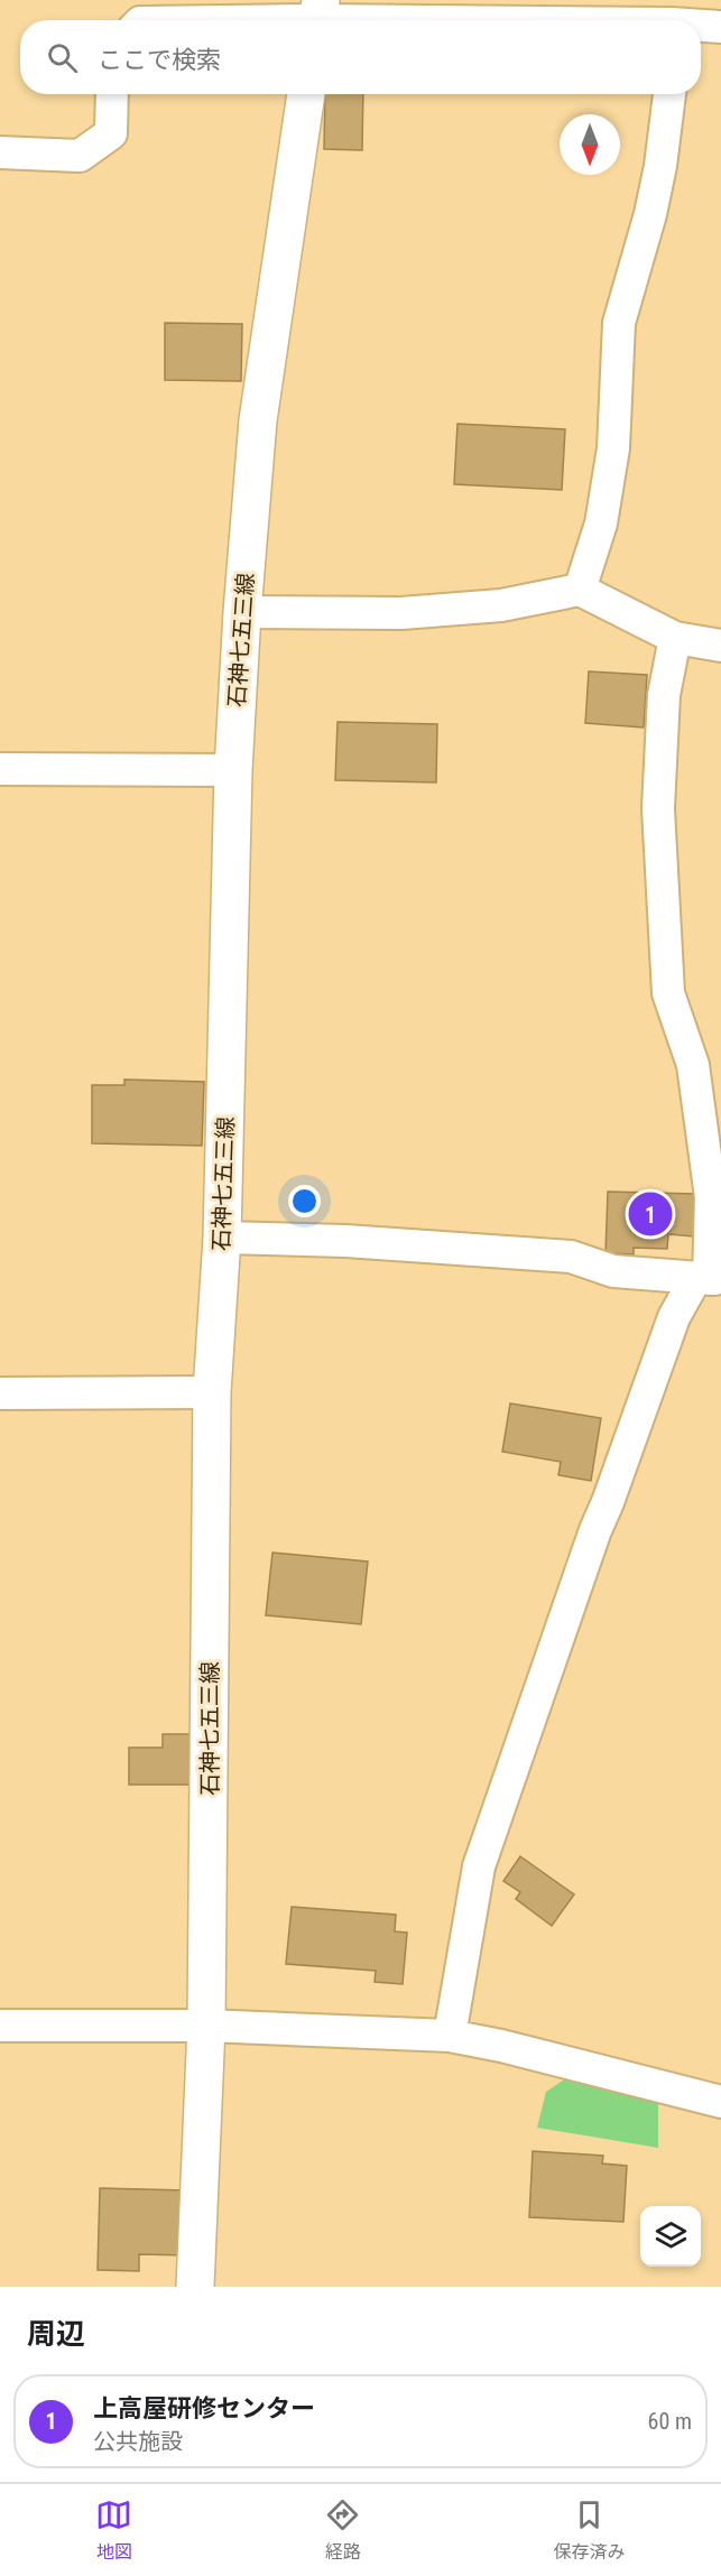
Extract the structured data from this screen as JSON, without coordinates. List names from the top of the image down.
{
  "streets": {
    "main road": ["石神七五三線"]
  },
  "north": "bottom",
  "page": {
    "search": "ここで検索",
    "pins": "1",
    "heading": "周辺",
    "list": [
      {
        "mark": "1",
        "name": "上高屋研修センター",
        "note": "公共施設",
        "value": "60 m"
      }
    ],
    "nav": ["地図", "経路", "保存済み"]
  }
}
